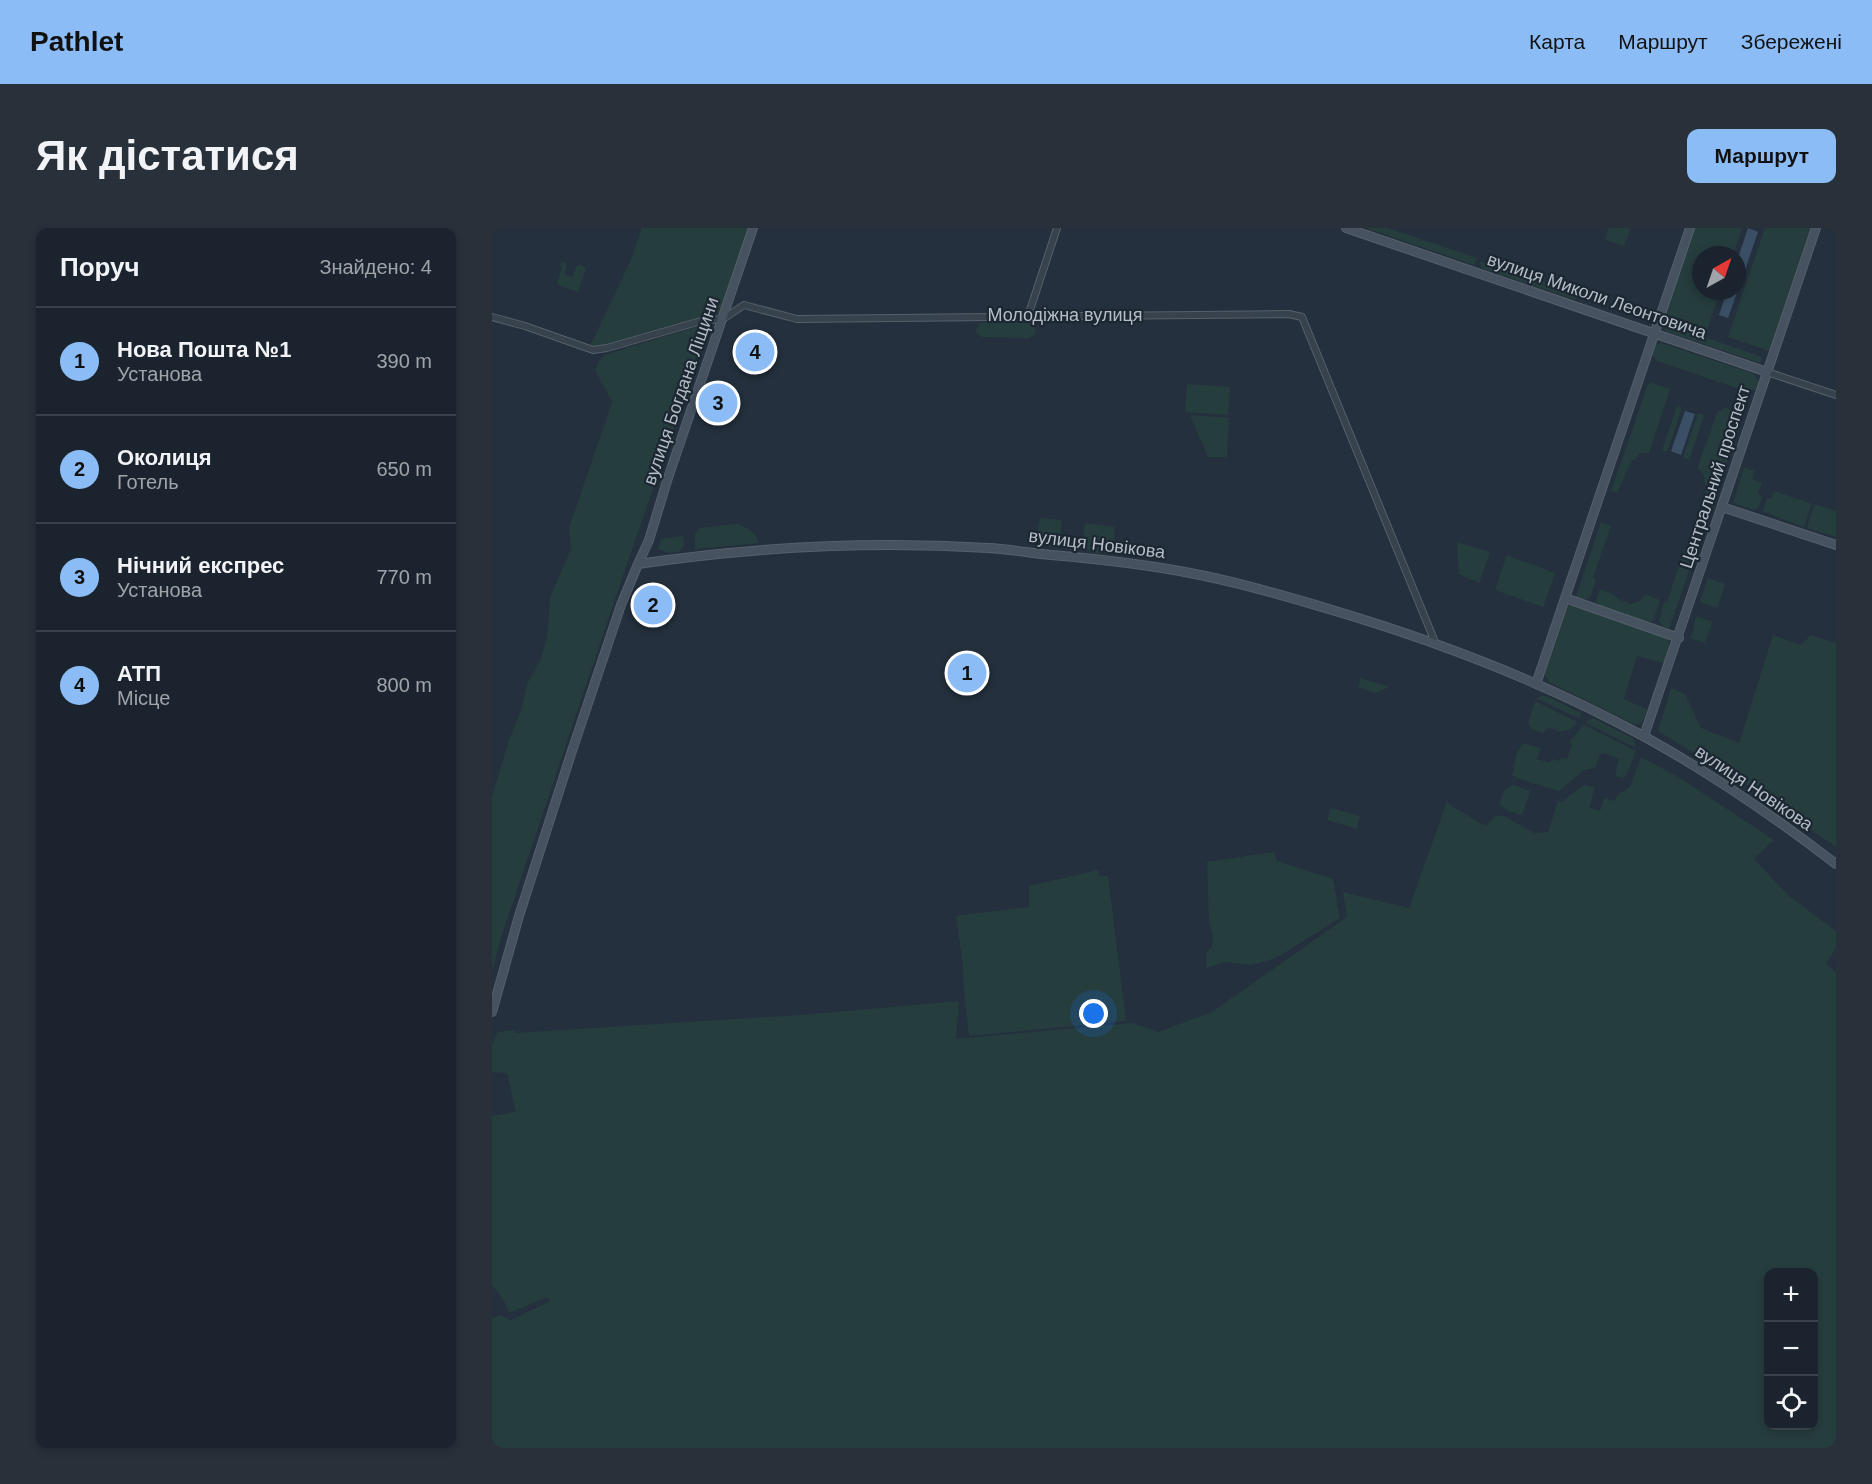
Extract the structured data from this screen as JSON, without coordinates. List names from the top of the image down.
{
  "streets": {
    "street": [
      "вулиця Миколи Леонтовича",
      "Молодіжна вулиця",
      "вулиця Богдана Ліщини",
      "Центральний проспект",
      "вулиця Новікова"
    ]
  },
  "crossings": [
    ["вулиця Миколи Леонтовича", "Центральний проспект"],
    ["Молодіжна вулиця", "вулиця Богдана Ліщини"],
    ["Молодіжна вулиця", "вулиця Новікова"],
    ["вулиця Богдана Ліщини", "вулиця Новікова"],
    ["Центральний проспект", "вулиця Новікова"]
  ],
  "north": "top right",
  "page": {
    "header": "Pathlet",
    "nav": ["Карта", "Маршрут", "Збережені"],
    "buttons": "Маршрут",
    "title": "Як дістатися",
    "heading": ["Поруч", "Знайдено: 4"],
    "list": [
      {
        "mark": "1",
        "name": "Нова Пошта №1",
        "note": "Установа",
        "value": "390 m"
      },
      {
        "mark": "2",
        "name": "Околиця",
        "note": "Готель",
        "value": "650 m"
      },
      {
        "mark": "3",
        "name": "Нічний експрес",
        "note": "Установа",
        "value": "770 m"
      },
      {
        "mark": "4",
        "name": "АТП",
        "note": "Місце",
        "value": "800 m"
      }
    ],
    "pins": [
      "4",
      "3",
      "2",
      "1"
    ],
    "map_buttons": ["+", "−"]
  }
}
